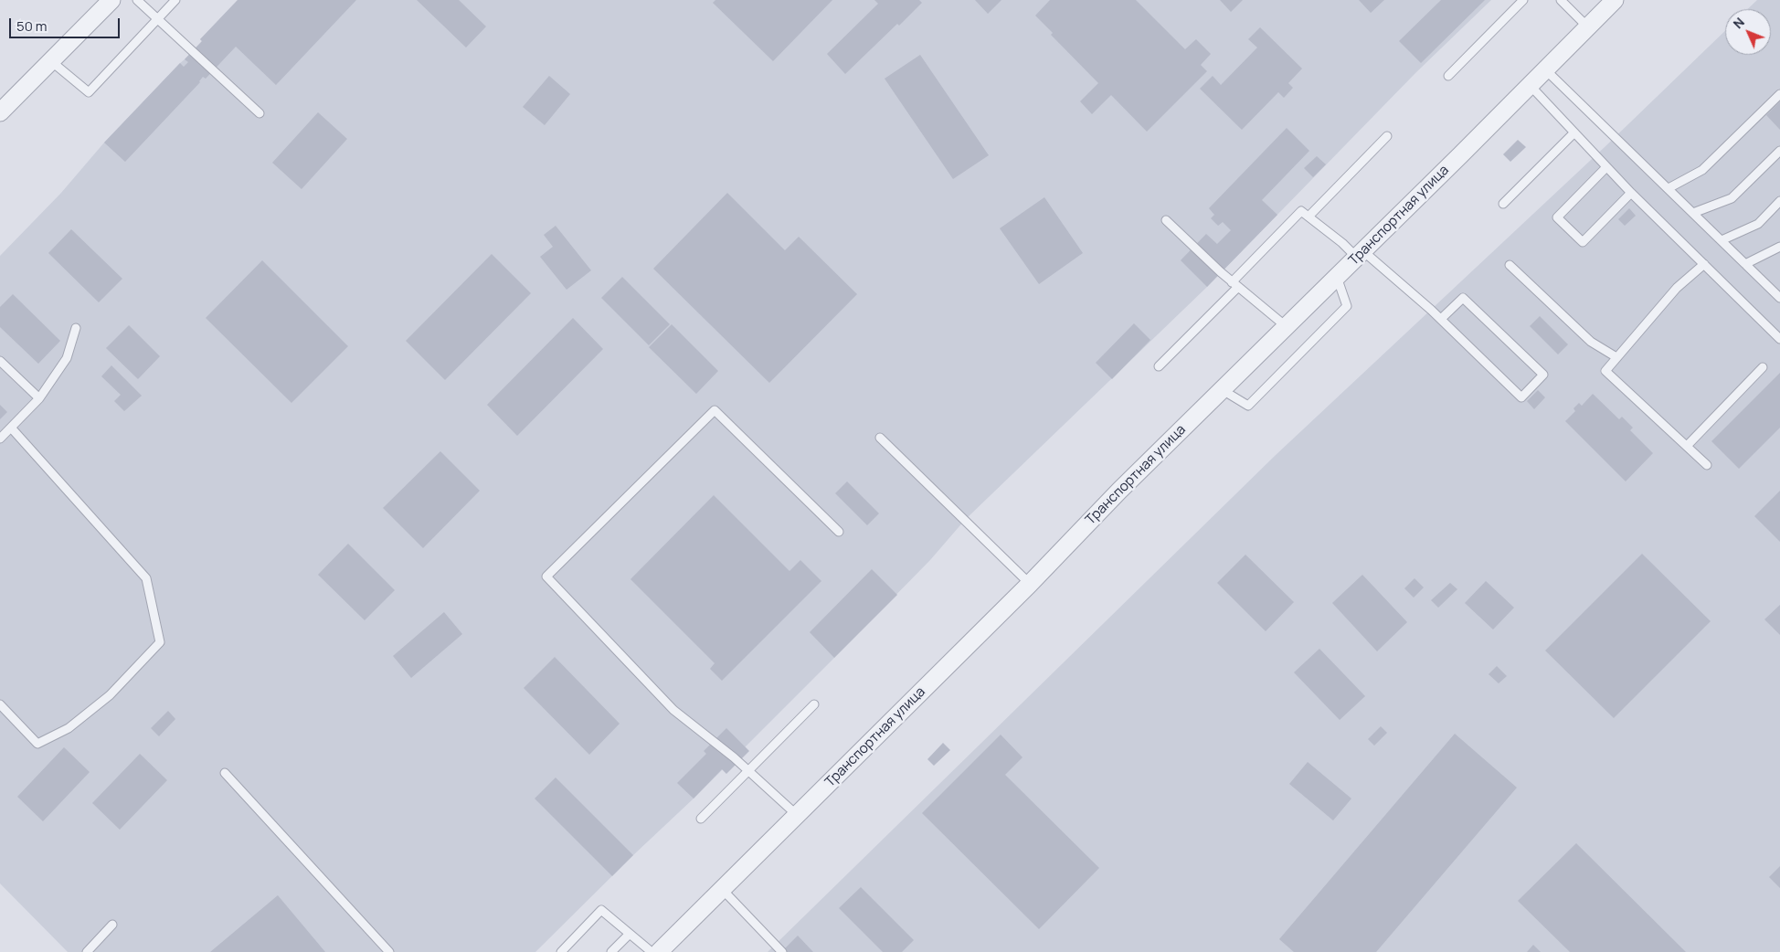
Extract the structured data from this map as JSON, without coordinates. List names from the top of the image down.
{
  "streets": {
    "street": ["Транспортная улица"]
  },
  "scale_bar": "50 m",
  "north": "top left"
}
